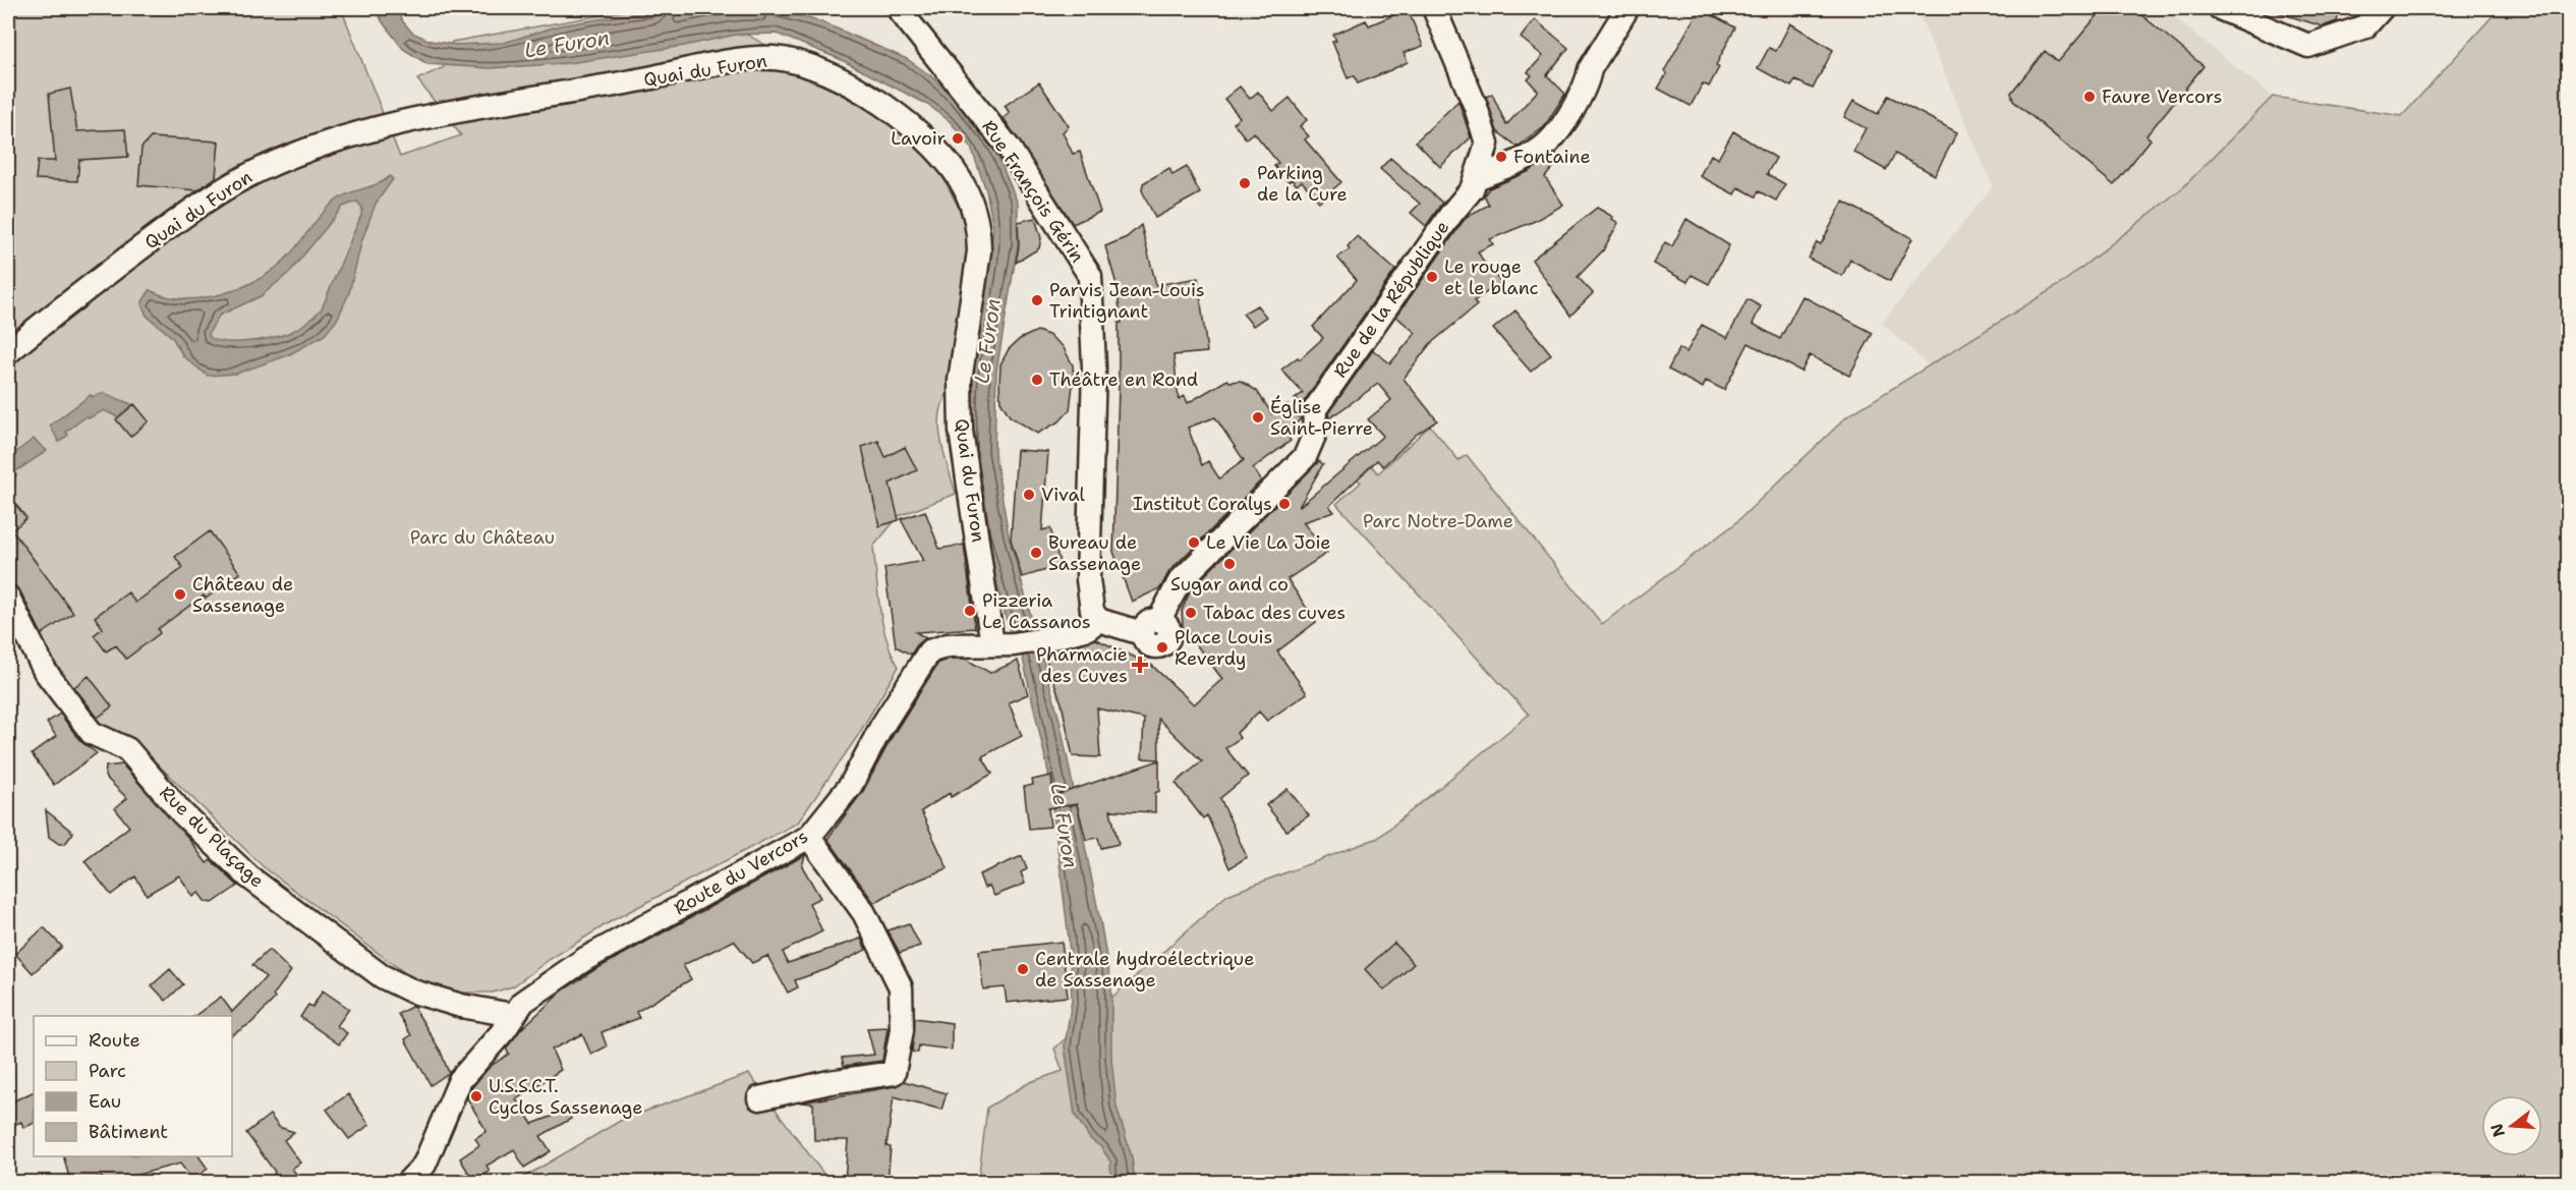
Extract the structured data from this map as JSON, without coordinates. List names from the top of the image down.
{
  "streets": {
    "street": [
      "Quai du Furon",
      "Rue François Gérin",
      "Rue de la République",
      "Rue du Plaçage",
      "Route du Vercors"
    ]
  },
  "crossings": [
    ["Quai du Furon", "Route du Vercors"],
    ["Rue François Gérin", "Rue de la République"],
    ["Rue François Gérin", "Route du Vercors"],
    ["Rue de la République", "Route du Vercors"],
    ["Rue du Plaçage", "Route du Vercors"]
  ],
  "water": ["Le Furon"],
  "parks": ["Parc Notre-Dame", "Parc du Château"],
  "places": {
    "other": [
      "Faure Vercors",
      "Lavoir",
      "Fontaine",
      "Parking de la Cure",
      "Le rouge et le blanc",
      "Parvis Jean-Louis Trintignant",
      "Théâtre en Rond",
      "Église Saint-Pierre",
      "Vival",
      "Institut Coralys",
      "Le Vie La Joie",
      "Bureau de Sassenage",
      "Sugar and co",
      "Château de Sassenage",
      "Pizzeria Le Cassanos",
      "Tabac des cuves",
      "Place Louis Reverdy",
      "Centrale hydroélectrique de Sassenage",
      "U.S.S.C.T. Cyclos Sassenage"
    ],
    "health": ["Pharmacie des Cuves"]
  },
  "legend": [
    "Route",
    "Parc",
    "Eau",
    "Bâtiment"
  ],
  "north": "left"
}
